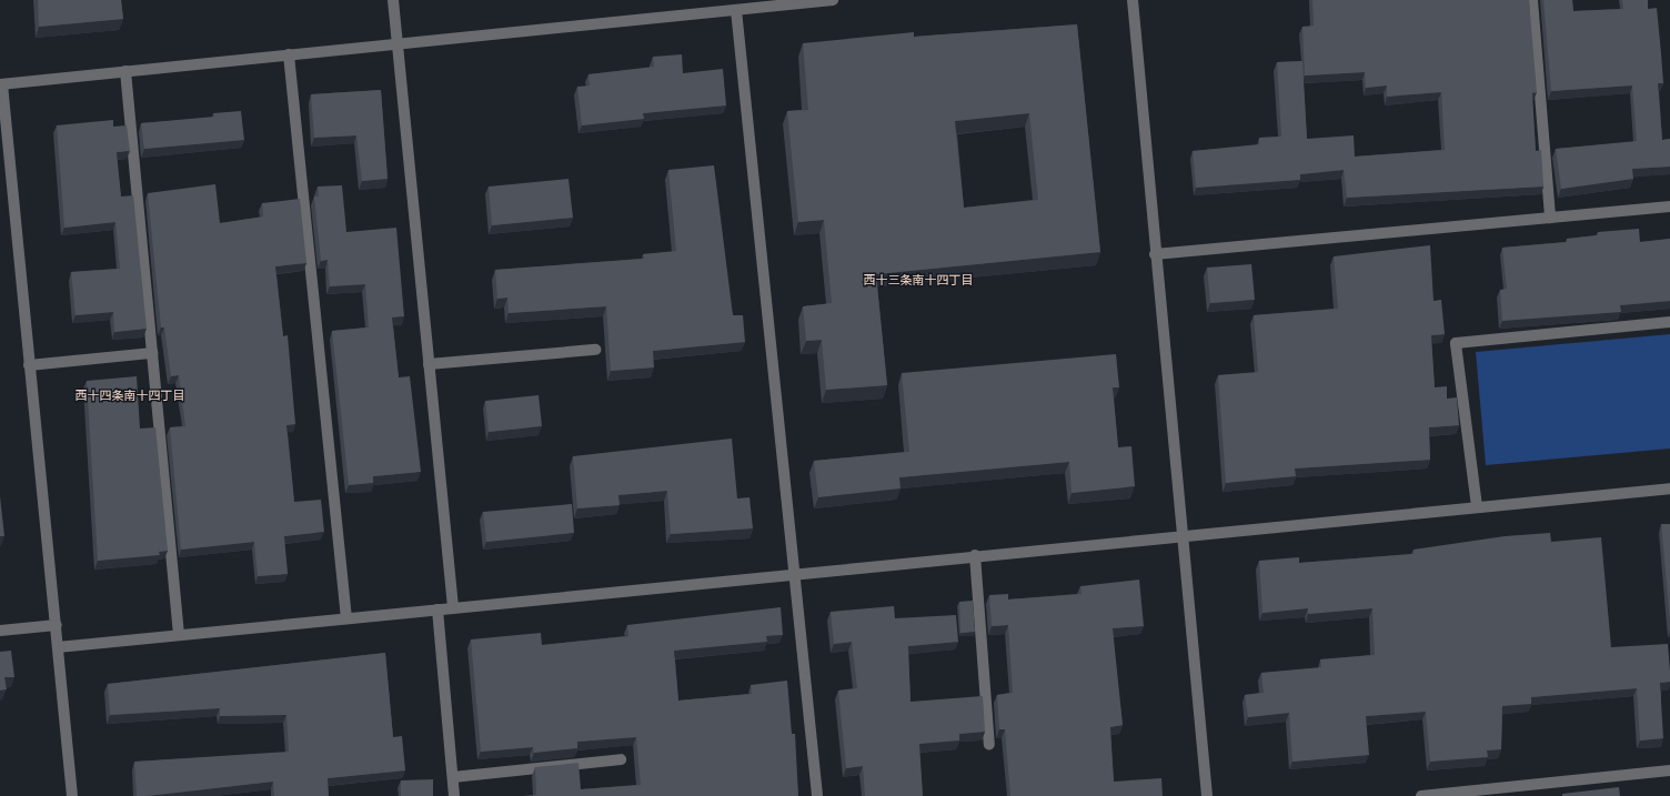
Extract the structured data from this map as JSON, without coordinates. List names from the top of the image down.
{
  "districts": ["西十三条南十四丁目", "西十四条南十四丁目"]
}
